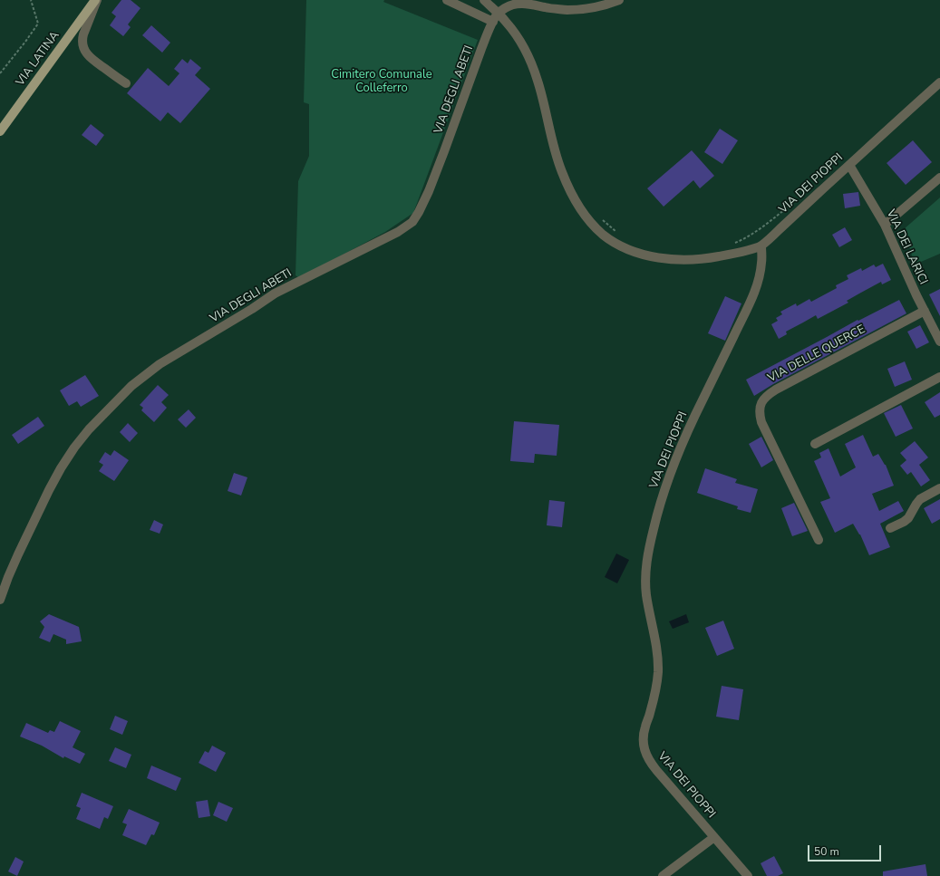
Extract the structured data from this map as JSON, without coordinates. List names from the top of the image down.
{
  "streets": {
    "main road": ["VIA LATINA"],
    "street": [
      "VIA DEGLI ABETI",
      "VIA DEI PIOPPI",
      "VIA DEI LARICI",
      "VIA DELLE QUERCE"
    ]
  },
  "crossings": [
    ["VIA DEI PIOPPI", "VIA DEI LARICI"],
    ["VIA DEI LARICI", "VIA DELLE QUERCE"]
  ],
  "parks": ["Cimitero Comunale Colleferro"],
  "scale_bar": "50 m"
}
